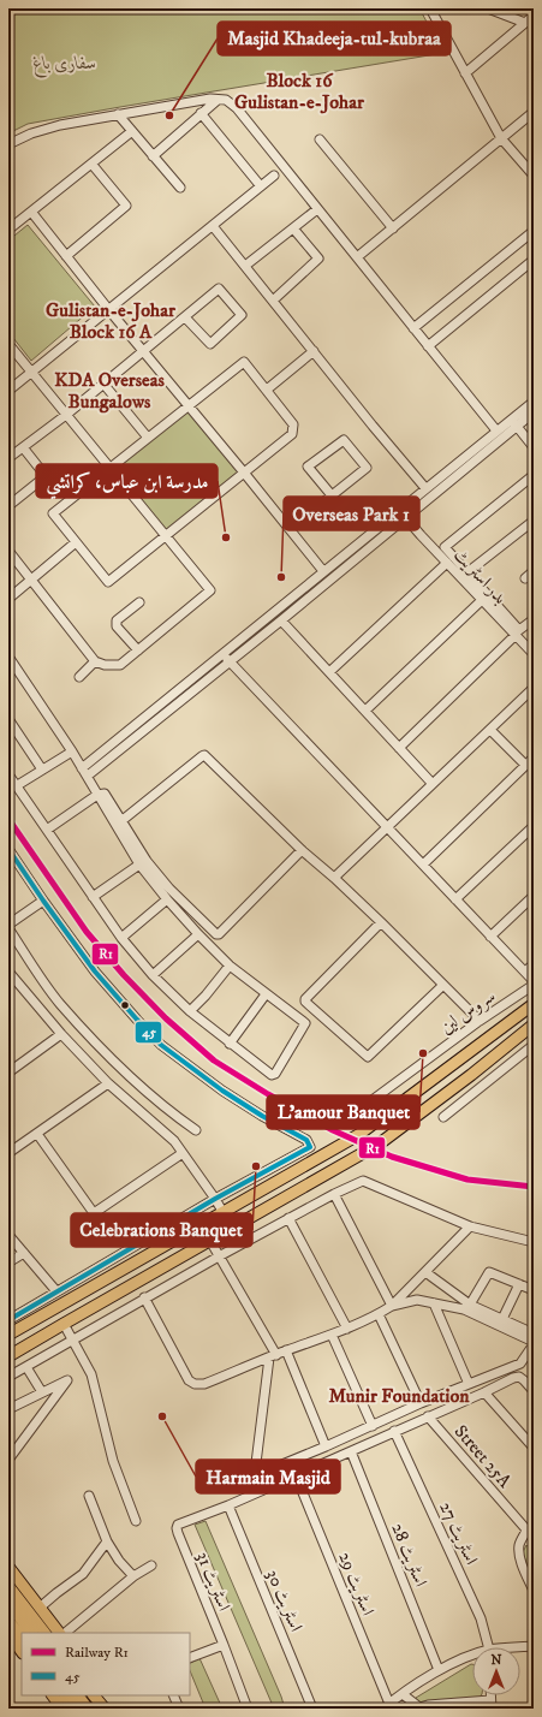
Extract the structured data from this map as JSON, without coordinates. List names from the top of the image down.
{
  "streets": {
    "street": [
      "بدر اسٹریٹ",
      "سروس لین",
      "Street 25A",
      "اسٹریٹ 27",
      "اسٹریٹ 28",
      "اسٹریٹ 31",
      "اسٹریٹ 29",
      "اسٹریٹ 30"
    ]
  },
  "crossings": [
    ["اسٹریٹ 31", "اسٹریٹ 30"]
  ],
  "districts": [
    "Block 16 Gulistan-e-Johar",
    "Gulistan-e-Johar Block 16 A",
    "KDA Overseas Bungalows",
    "Munir Foundation"
  ],
  "parks": ["سفاری باغ"],
  "places": [
    "Masjid Khadeeja-tul-kubraa",
    "مدرسة ابن عباس، كراتشي",
    "Overseas Park 1",
    "L'amour Banquet",
    "Celebrations Banquet",
    "Harmain Masjid"
  ],
  "lines": ["rail line R1", "transit line 45"],
  "legend": ["Railway R1", "45"],
  "north": "top"
}
